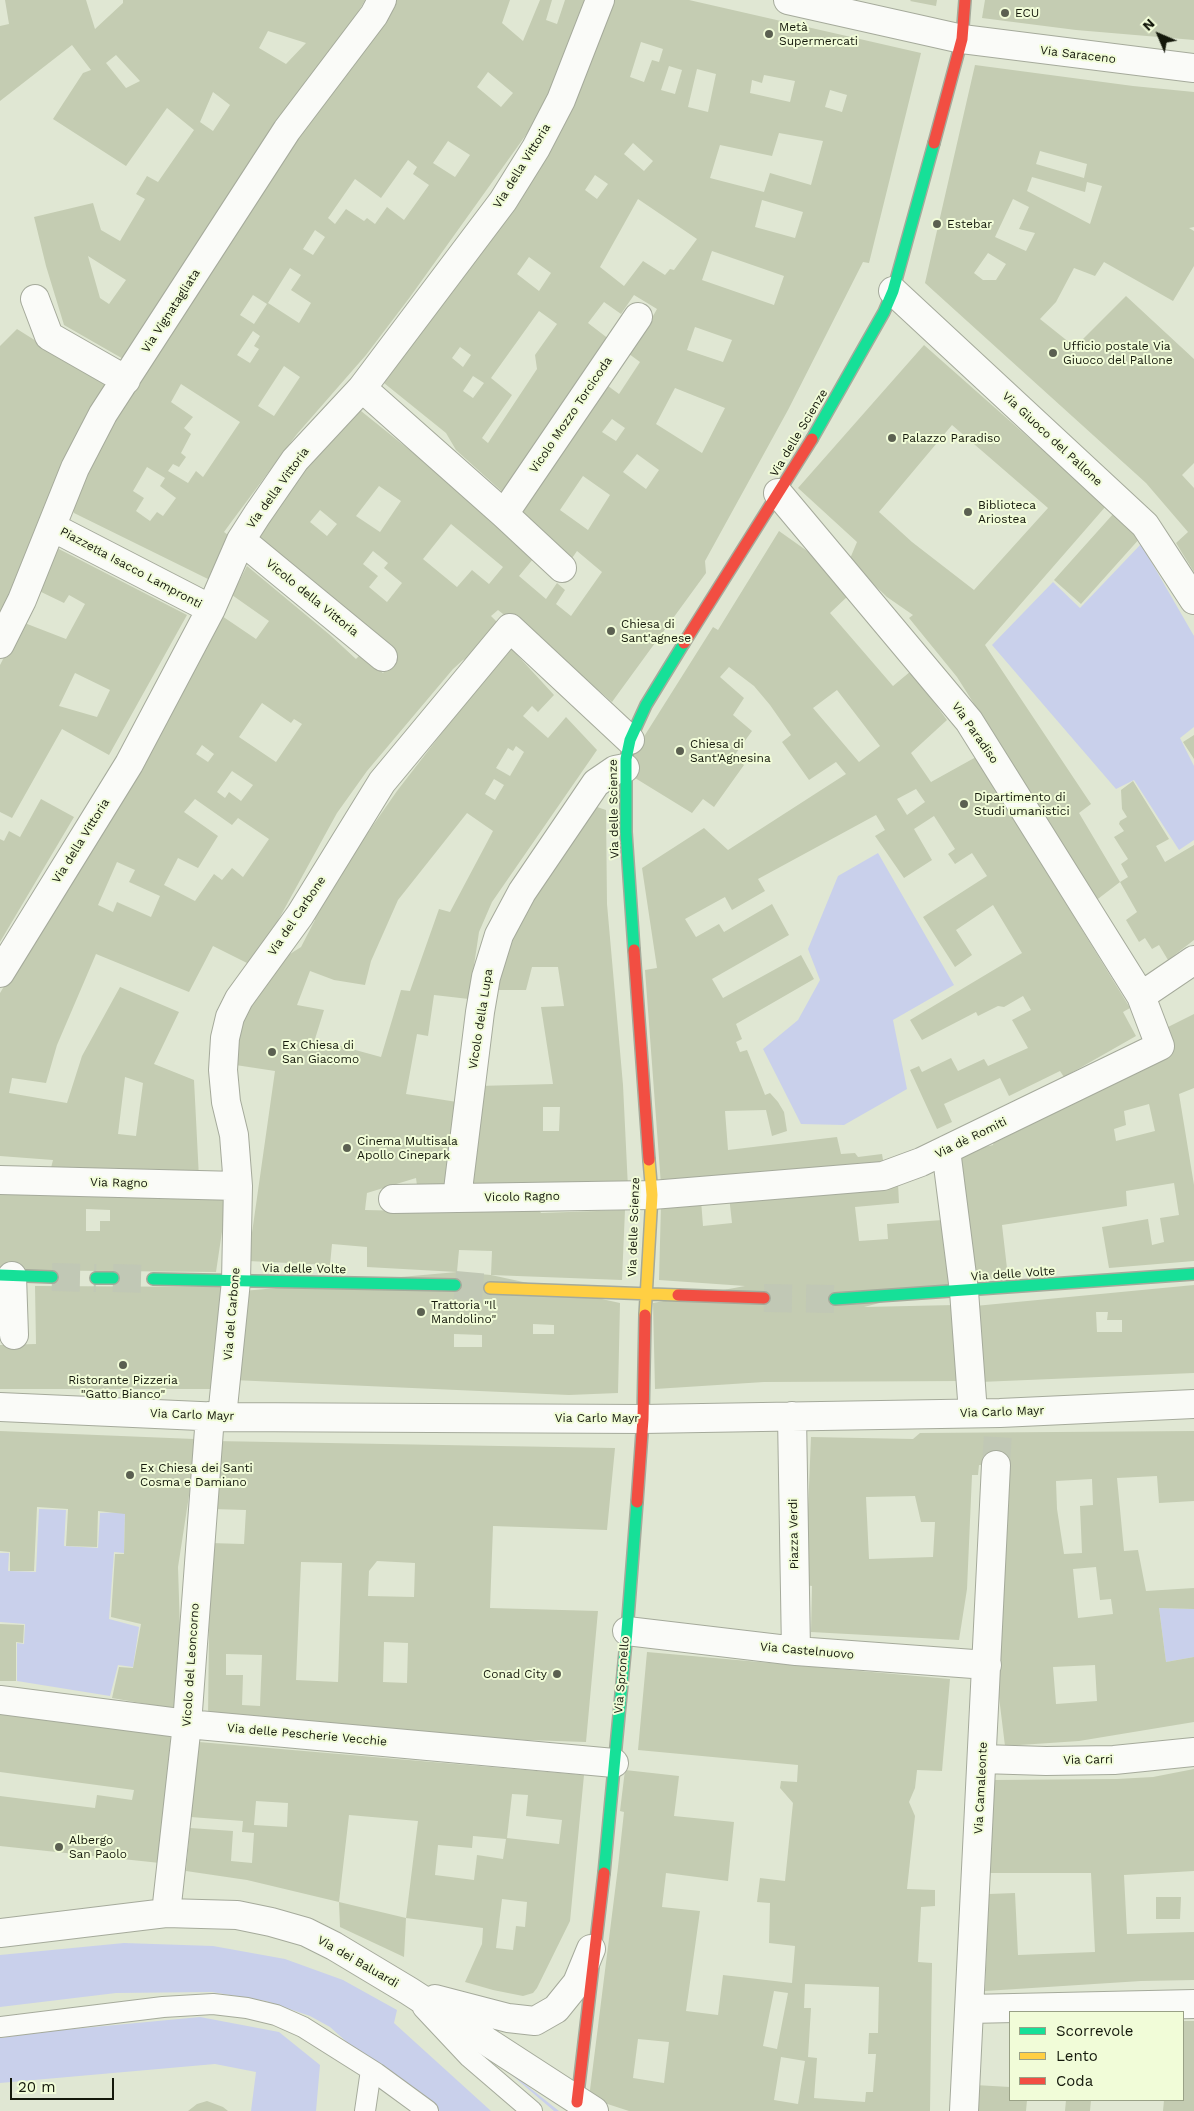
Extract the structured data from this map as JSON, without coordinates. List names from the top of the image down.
{
  "streets": {
    "street": [
      "Via Saraceno",
      "Via della Vittoria",
      "Via Vignatagliata",
      "Vicolo Mozzo Torcicoda",
      "Via delle Scienze",
      "Via Giuoco del Pallone",
      "Piazzetta Isacco Lampronti",
      "Vicolo della Vittoria",
      "Via Paradiso",
      "Via del Carbone",
      "Vicolo della Lupa",
      "Via dè Romiti",
      "Via Ragno",
      "Vicolo Ragno",
      "Via delle Volte",
      "Via Carlo Mayr",
      "Piazza Verdi",
      "Via Castelnuovo",
      "Vicolo del Leoncorno",
      "Via Spronello",
      "Via delle Pescherie Vecchie",
      "Via Carri",
      "Via Camaleonte",
      "Via dei Baluardi"
    ]
  },
  "crossings": [
    ["Via Saraceno", "Via delle Scienze"],
    ["Via della Vittoria", "Piazzetta Isacco Lampronti"],
    ["Via della Vittoria", "Vicolo della Vittoria"],
    ["Via Vignatagliata", "Piazzetta Isacco Lampronti"],
    ["Via delle Scienze", "Via Giuoco del Pallone"],
    ["Via delle Scienze", "Via Paradiso"],
    ["Via delle Scienze", "Via del Carbone"],
    ["Via delle Scienze", "Vicolo della Lupa"],
    ["Via delle Scienze", "Via dè Romiti"],
    ["Via delle Scienze", "Vicolo Ragno"],
    ["Via delle Scienze", "Via Carlo Mayr"],
    ["Via delle Scienze", "Via Spronello"],
    ["Via Paradiso", "Via dè Romiti"],
    ["Via del Carbone", "Via Ragno"],
    ["Via del Carbone", "Via delle Volte"],
    ["Via del Carbone", "Via Carlo Mayr"],
    ["Via del Carbone", "Vicolo del Leoncorno"],
    ["Vicolo della Lupa", "Vicolo Ragno"],
    ["Via dè Romiti", "Vicolo Ragno"],
    ["Via Carlo Mayr", "Piazza Verdi"],
    ["Via Carlo Mayr", "Vicolo del Leoncorno"],
    ["Via Carlo Mayr", "Via Spronello"],
    ["Piazza Verdi", "Via Castelnuovo"],
    ["Via Castelnuovo", "Via Spronello"],
    ["Via Castelnuovo", "Via Camaleonte"],
    ["Vicolo del Leoncorno", "Via delle Pescherie Vecchie"],
    ["Vicolo del Leoncorno", "Via dei Baluardi"],
    ["Via Spronello", "Via delle Pescherie Vecchie"],
    ["Via Spronello", "Via dei Baluardi"],
    ["Via Carri", "Via Camaleonte"]
  ],
  "places": [
    "ECU",
    "Metà Supermercati",
    "Estebar",
    "Ufficio postale Via Giuoco del Pallone",
    "Palazzo Paradiso",
    "Biblioteca Ariostea",
    "Chiesa di Sant'agnese",
    "Chiesa di Sant'Agnesina",
    "Dipartimento di Studi umanistici",
    "Ex Chiesa di San Giacomo",
    "Cinema Multisala Apollo Cinepark",
    "Trattoria \"Il Mandolino\"",
    "Ristorante Pizzeria \"Gatto Bianco\"",
    "Ex Chiesa dei Santi Cosma e Damiano",
    "Conad City",
    "Albergo San Paolo"
  ],
  "legend": ["Scorrevole", "Lento", "Coda"],
  "scale_bar": "20 m",
  "north": "top left"
}
